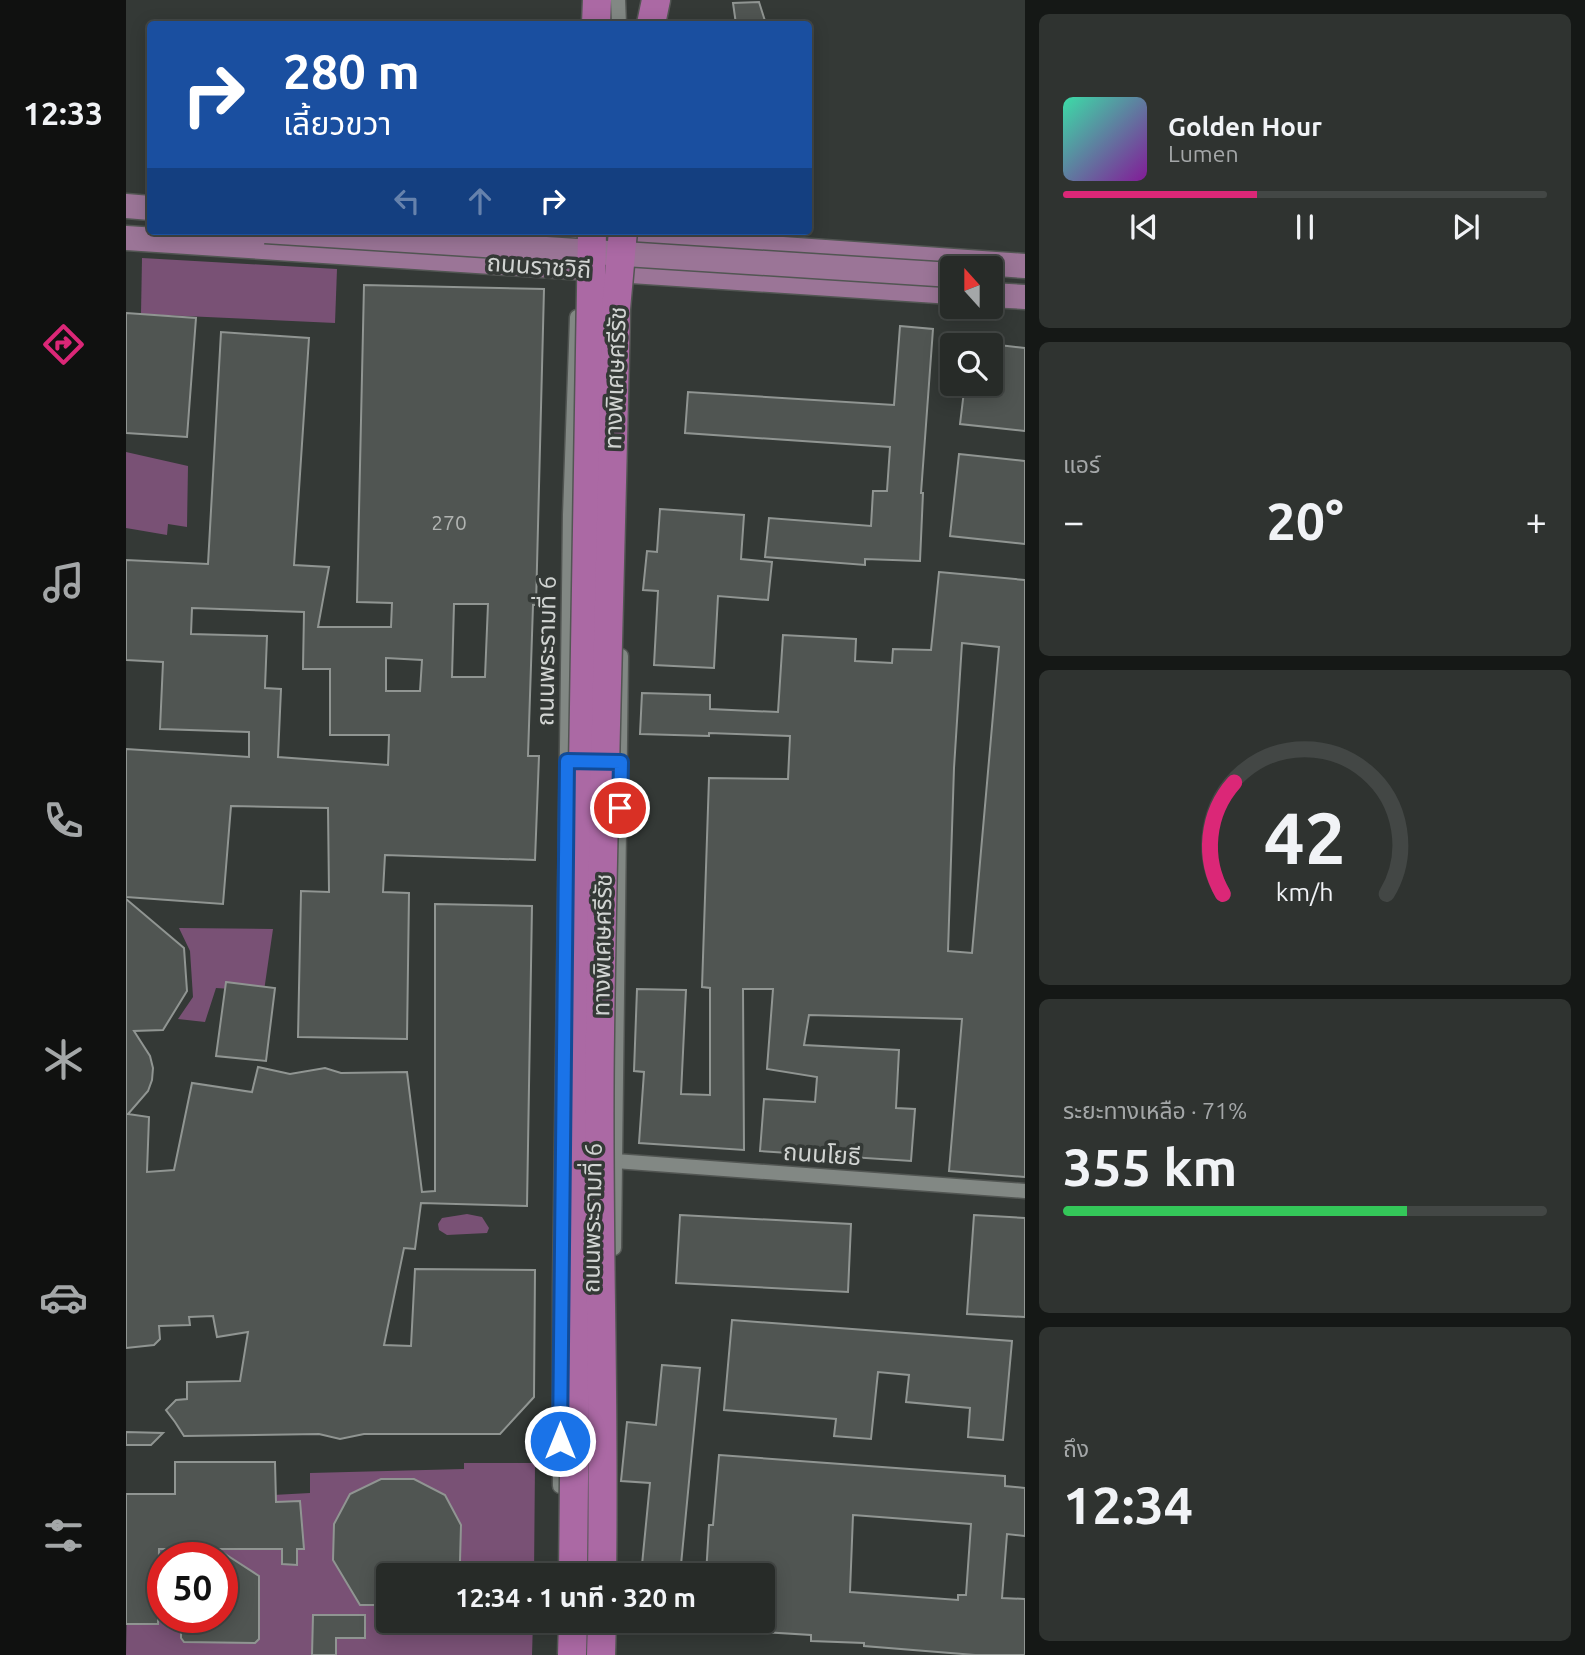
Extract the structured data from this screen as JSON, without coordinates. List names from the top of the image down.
{
  "streets": {
    "highway": ["ทางพิเศษศรีรัช"],
    "main road": ["ถนนราชวิถี", "ถนนพระรามที่ 6", "ถนนโยธี"]
  },
  "crossings": [
    ["ถนนราชวิถี", "ถนนพระรามที่ 6"],
    ["ถนนพระรามที่ 6", "ถนนโยธี"]
  ],
  "house_numbers": ["270"],
  "north": "top",
  "page": {
    "tabs": "12:33",
    "turn": ["280 m", "เลี้ยวขวา"],
    "song": ["Golden Hour", "Lumen"],
    "tile": [
      "แอร์",
      ["ระยะทางเหลือ · 71%", "355 km"],
      ["ถึง", "12:34"]
    ],
    "heat": ["−", "20°", "+"],
    "limit": "50",
    "trip": "12:34 · 1 นาที · 320 m",
    "gauge": ["42", "km/h"]
  }
}
